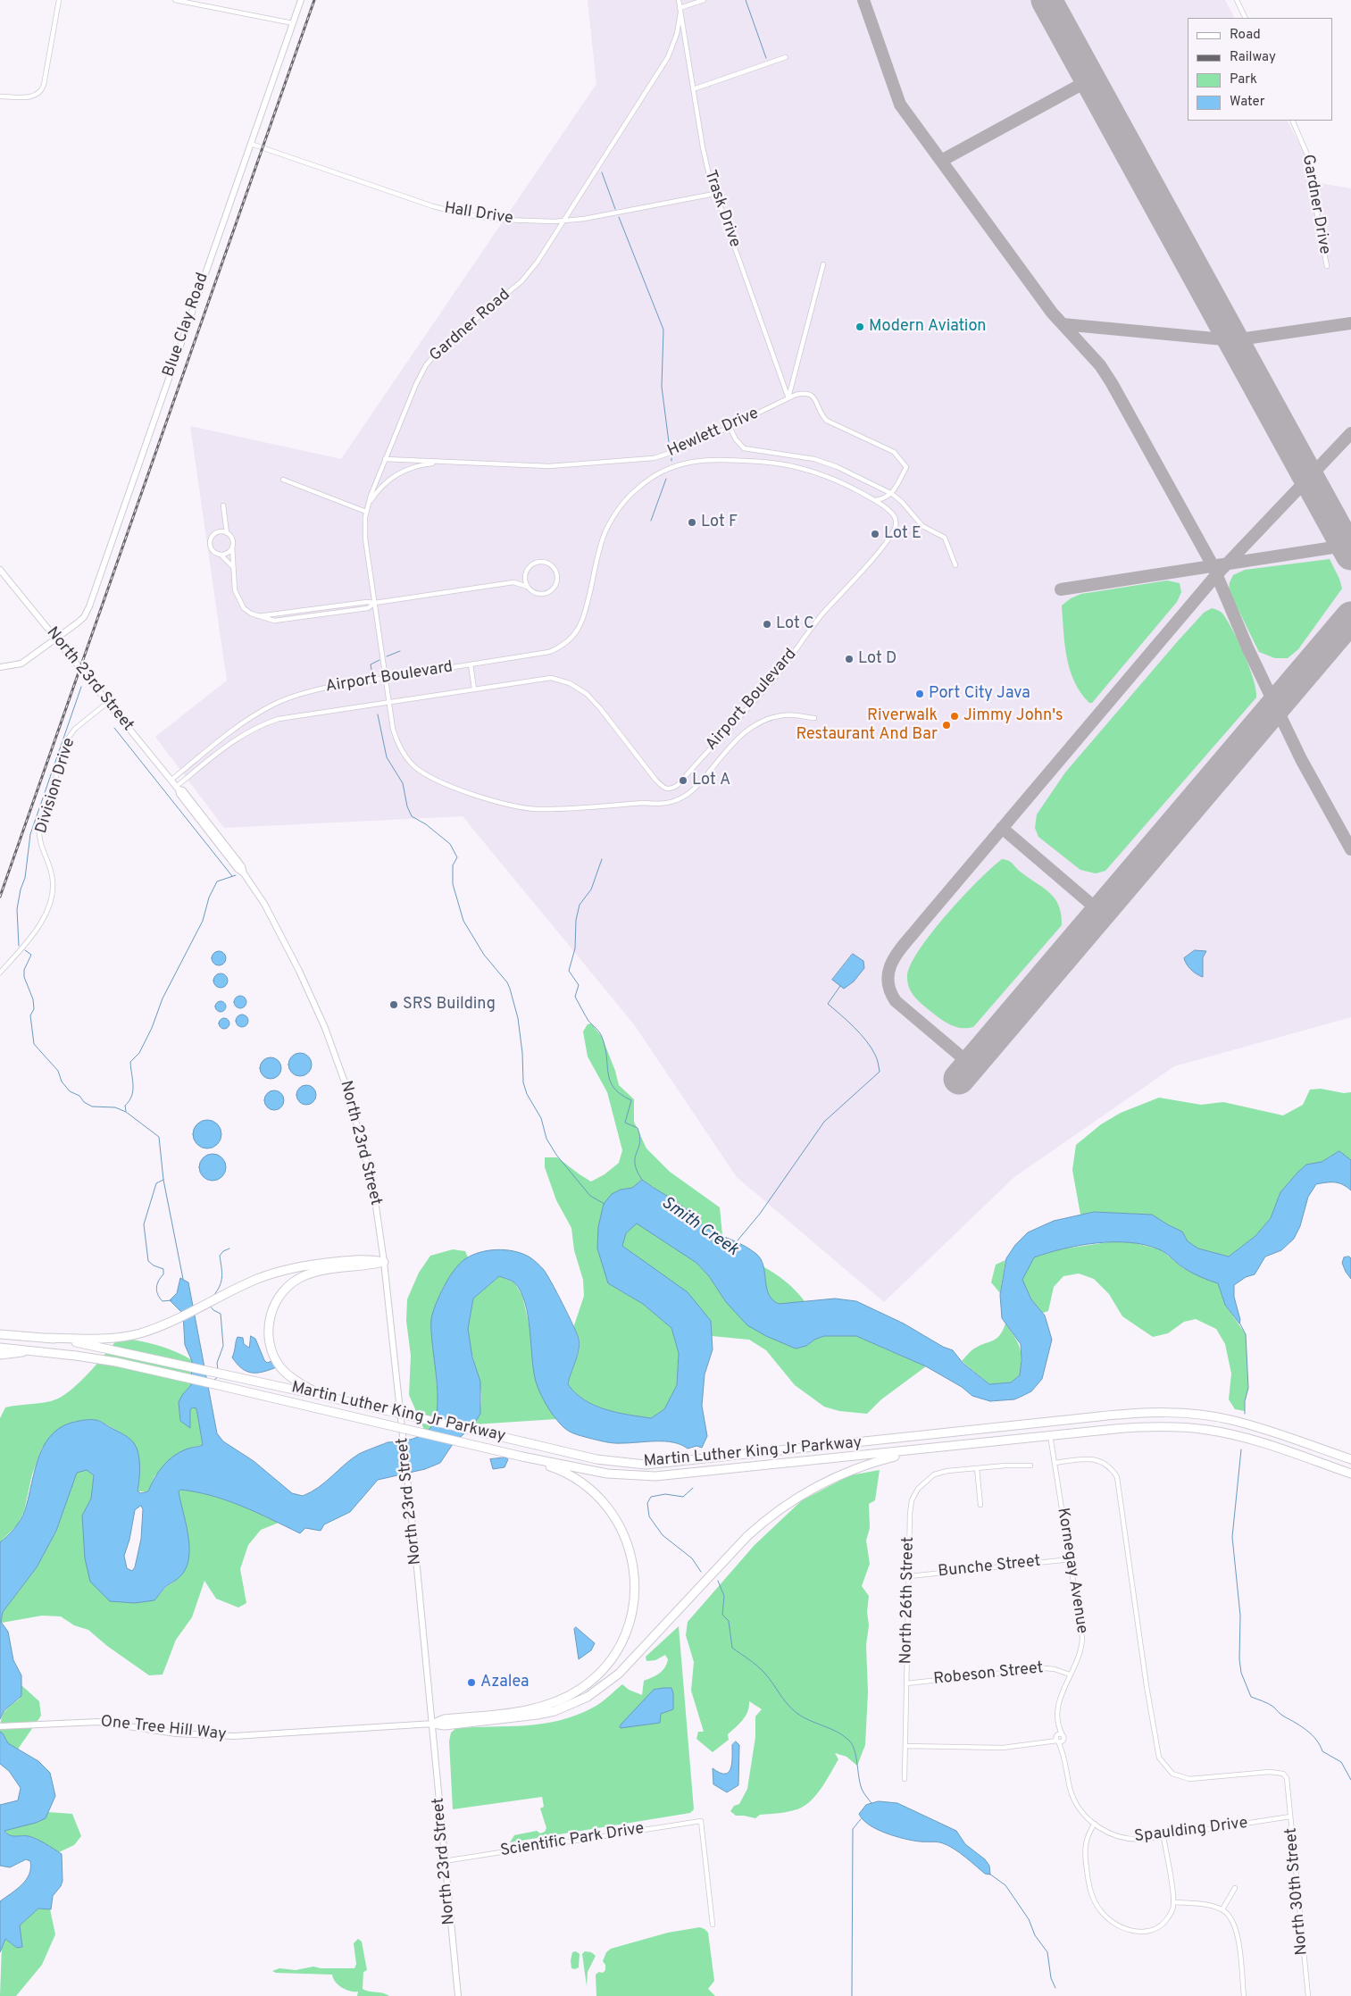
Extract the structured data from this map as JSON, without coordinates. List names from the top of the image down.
{
  "streets": {
    "highway": ["Martin Luther King Jr Parkway"],
    "main road": ["Blue Clay Road", "North 23rd Street", "One Tree Hill Way"],
    "street": [
      "Gardner Drive",
      "Trask Drive",
      "Hall Drive",
      "Gardner Road",
      "Hewlett Drive",
      "Airport Boulevard",
      "Division Drive",
      "Bunche Street",
      "Kornegay Avenue",
      "North 26th Street",
      "Robeson Street",
      "Spaulding Drive",
      "Scientific Park Drive",
      "North 30th Street"
    ]
  },
  "crossings": [
    ["Trask Drive", "Hall Drive"],
    ["Trask Drive", "Gardner Road"],
    ["Trask Drive", "Hewlett Drive"],
    ["Hall Drive", "Blue Clay Road"],
    ["Hall Drive", "Gardner Road"],
    ["Blue Clay Road", "North 23rd Street"],
    ["Gardner Road", "Hewlett Drive"],
    ["Gardner Road", "Airport Boulevard"],
    ["Airport Boulevard", "North 23rd Street"],
    ["North 23rd Street", "Division Drive"],
    ["North 23rd Street", "One Tree Hill Way"],
    ["North 23rd Street", "Scientific Park Drive"],
    ["Martin Luther King Jr Parkway", "Kornegay Avenue"],
    ["Bunche Street", "Kornegay Avenue"],
    ["Bunche Street", "North 26th Street"],
    ["Kornegay Avenue", "Robeson Street"],
    ["Kornegay Avenue", "Spaulding Drive"],
    ["Kornegay Avenue", "North 30th Street"],
    ["North 26th Street", "Robeson Street"],
    ["Spaulding Drive", "North 30th Street"]
  ],
  "water": ["Smith Creek"],
  "places": [
    "Modern Aviation",
    "Lot F",
    "Lot E",
    "Lot C",
    "Lot D",
    "Port City Java",
    "Jimmy John's",
    "Riverwalk Restaurant And Bar",
    "Lot A",
    "SRS Building",
    "Azalea"
  ],
  "legend": [
    "Road",
    "Railway",
    "Park",
    "Water"
  ]
}
